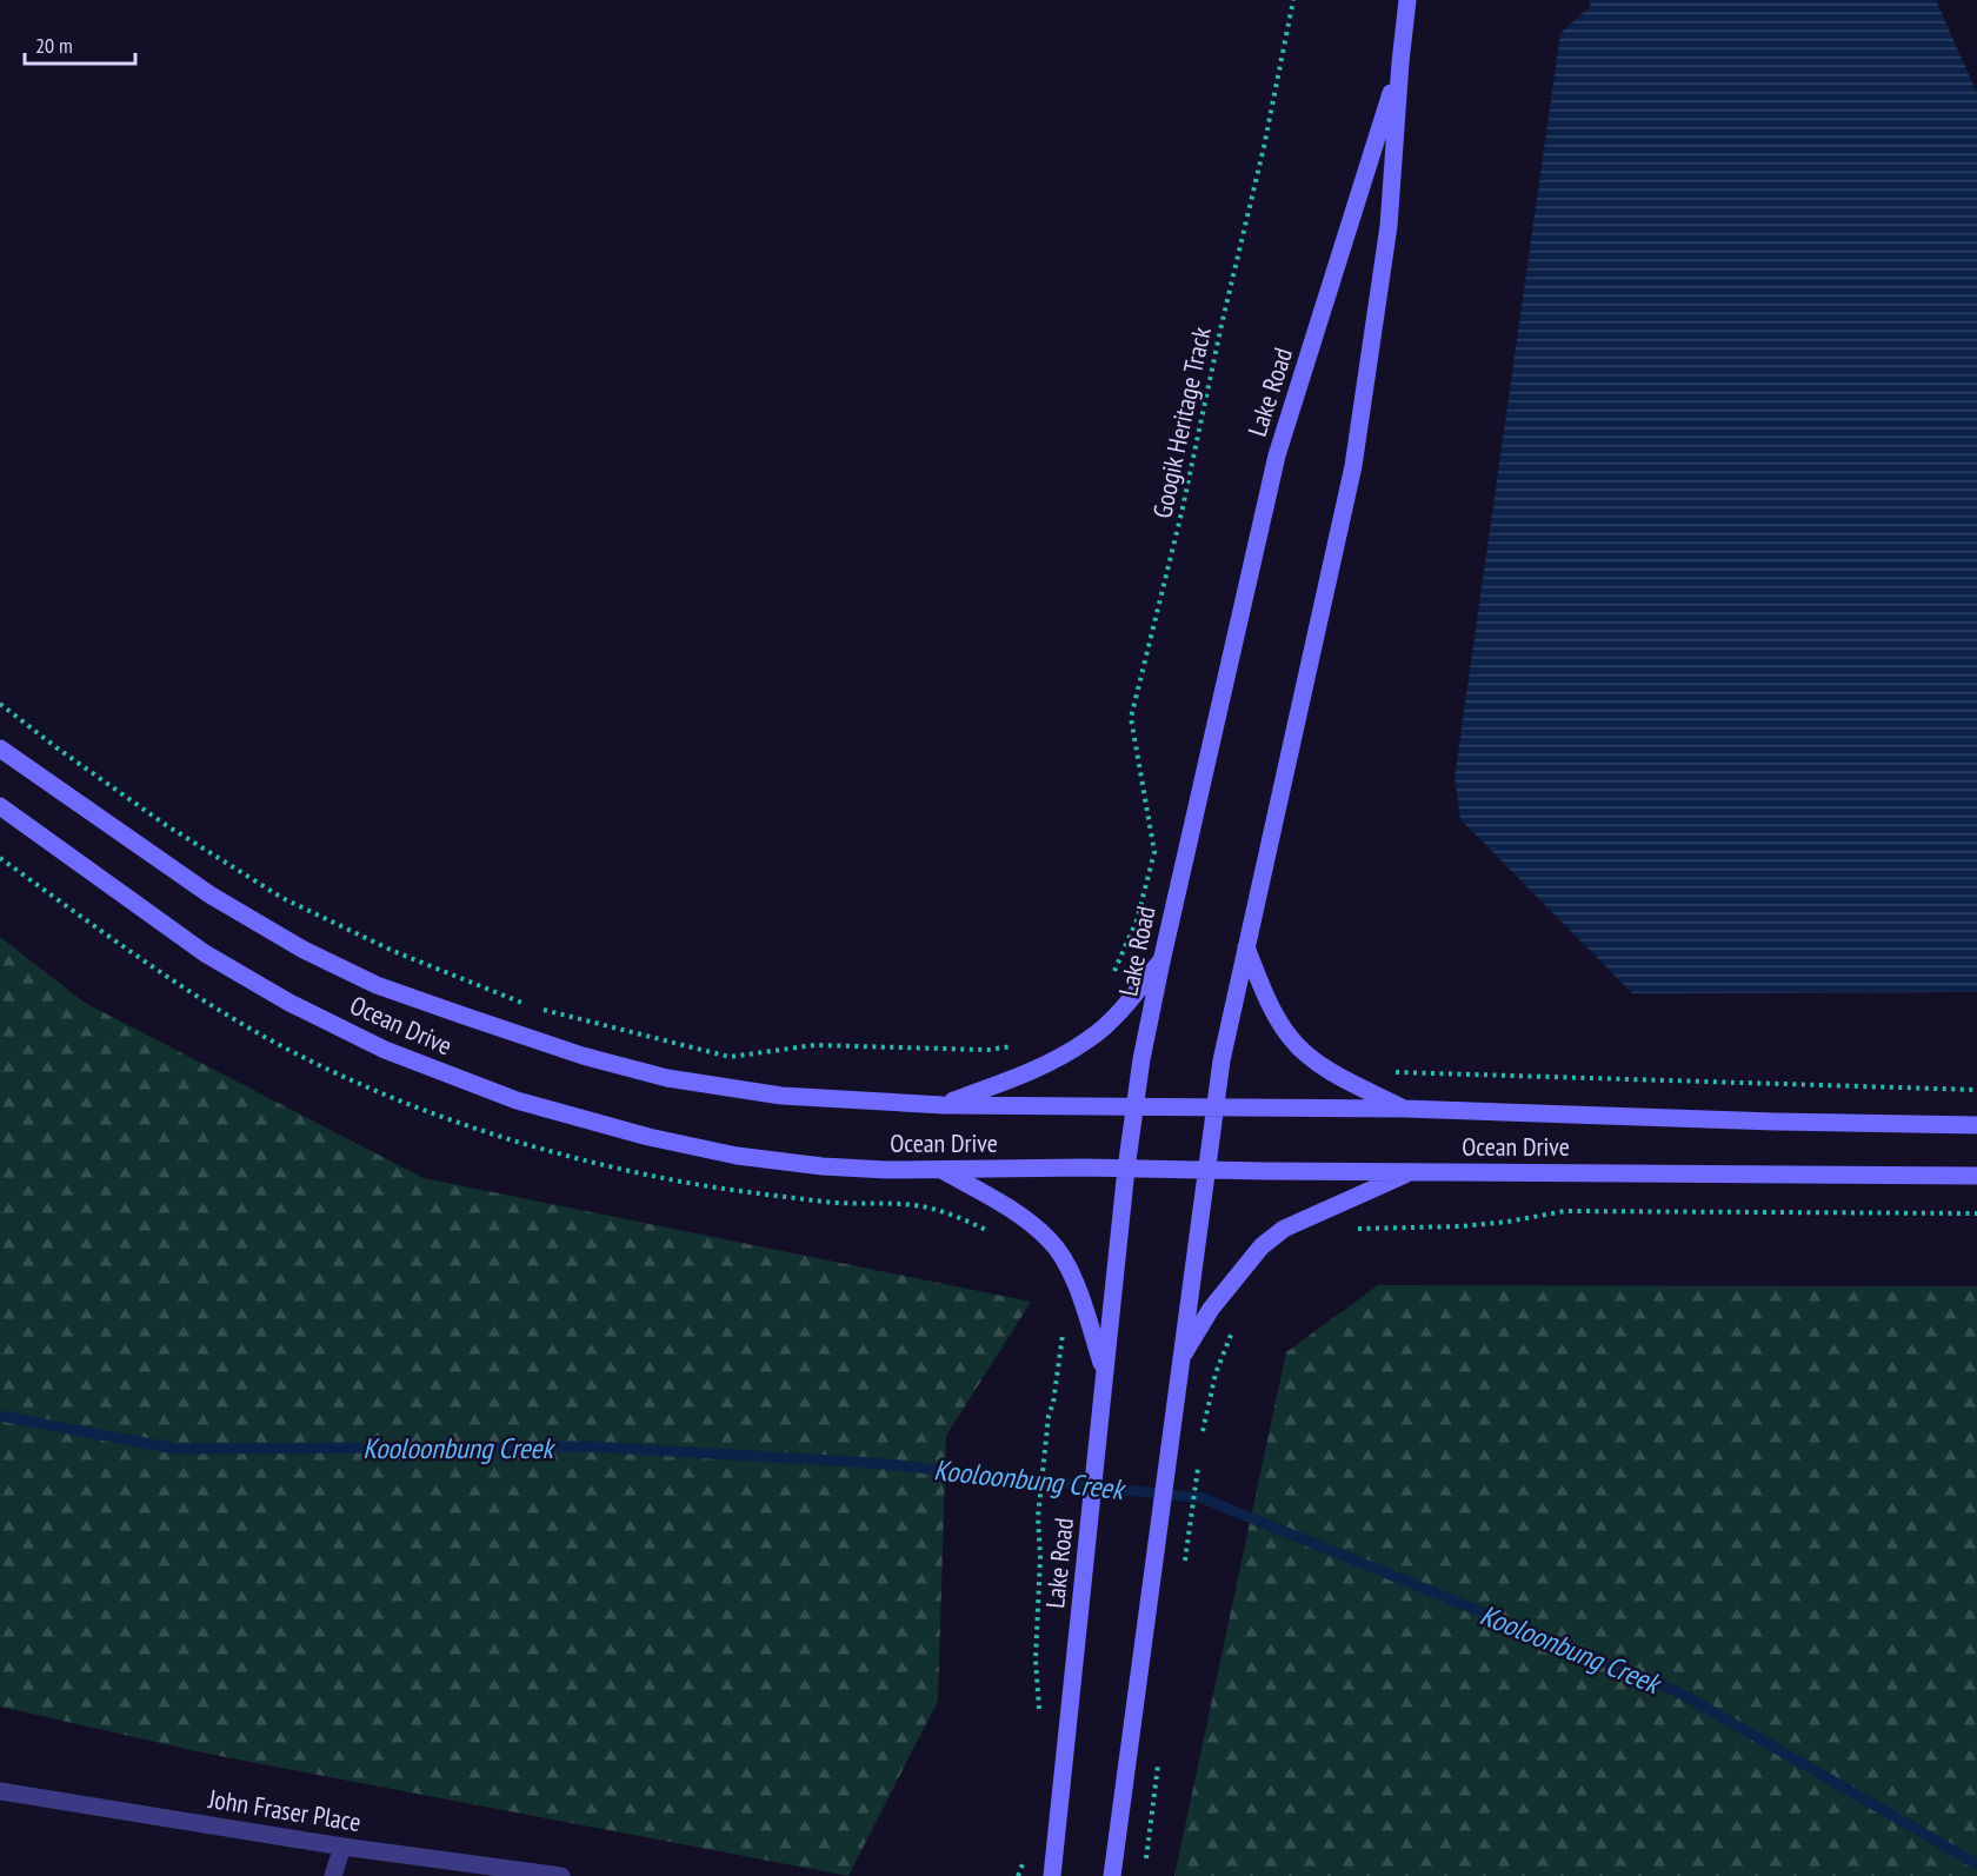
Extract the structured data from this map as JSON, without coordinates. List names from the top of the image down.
{
  "streets": {
    "main road": ["Lake Road", "Ocean Drive"],
    "street": ["John Fraser Place"],
    "path": ["Googik Heritage Track"]
  },
  "crossings": [
    ["Lake Road", "Ocean Drive"]
  ],
  "water": ["Kooloonbung Creek"],
  "scale_bar": "20 m"
}
